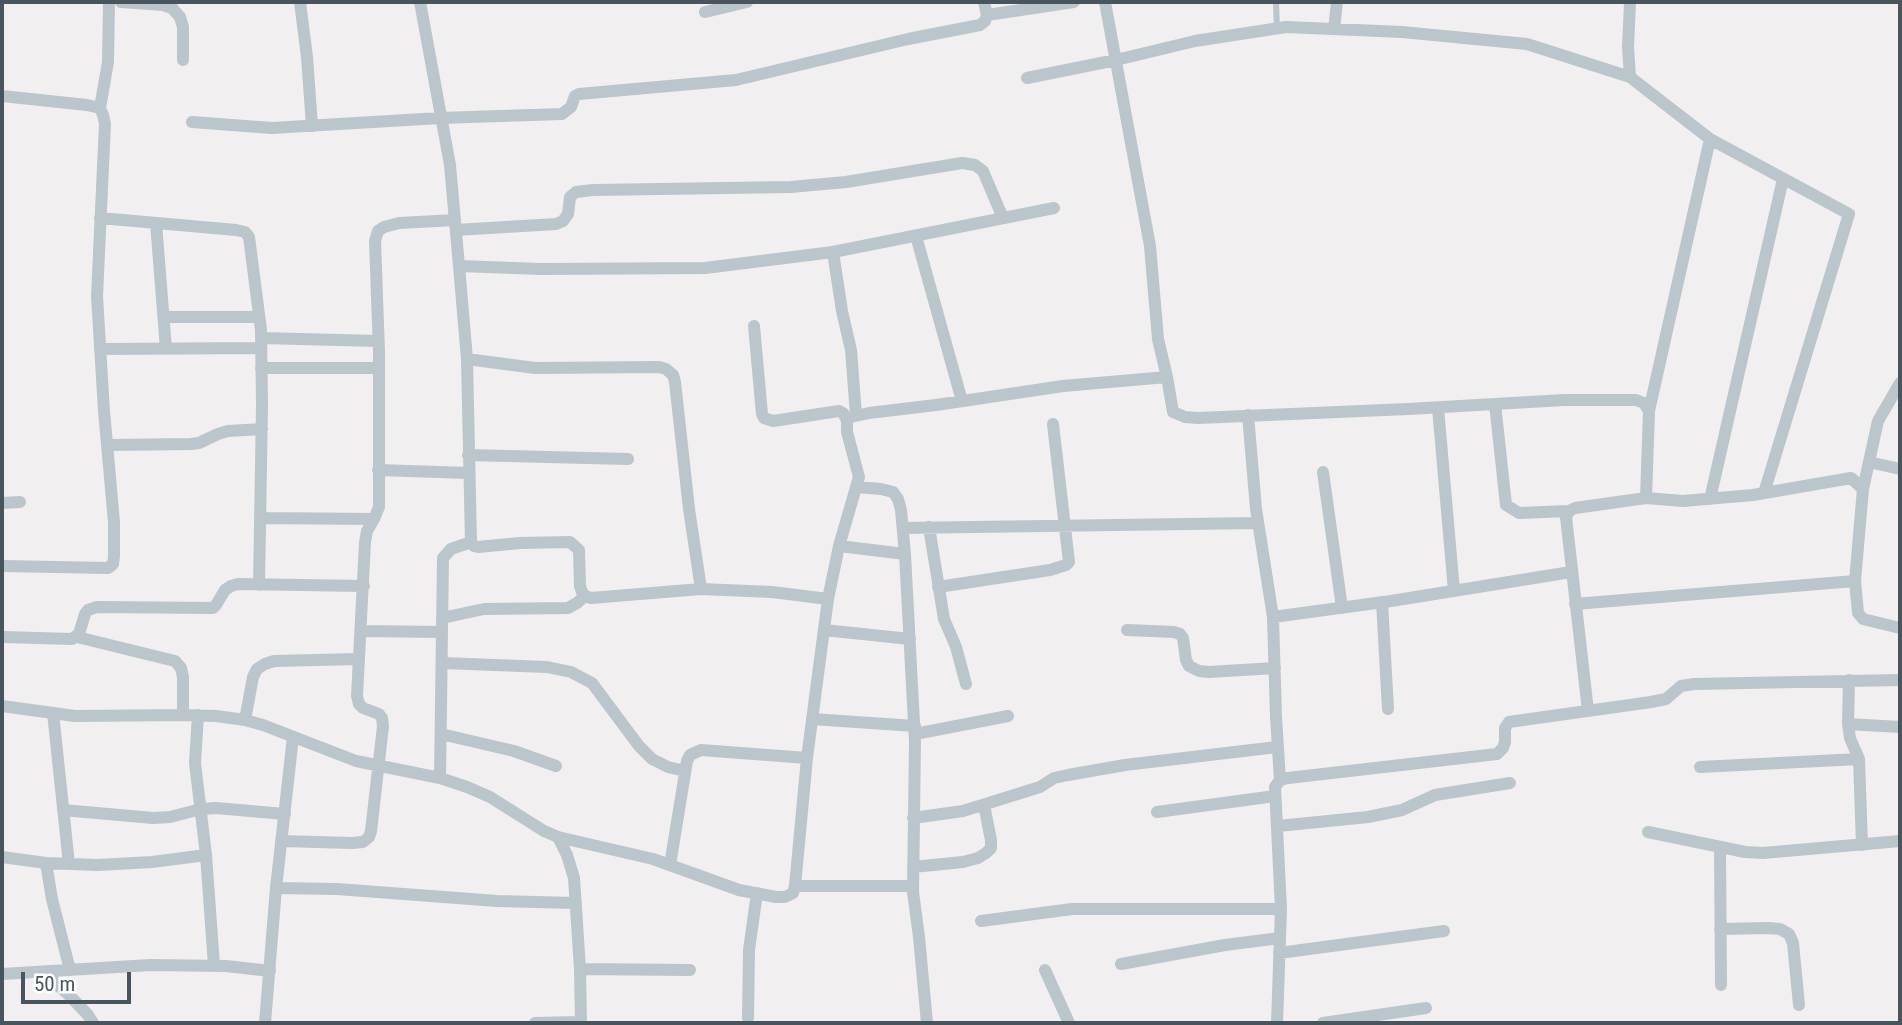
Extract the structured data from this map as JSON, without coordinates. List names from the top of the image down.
{
  "scale_bar": "50 m"
}
